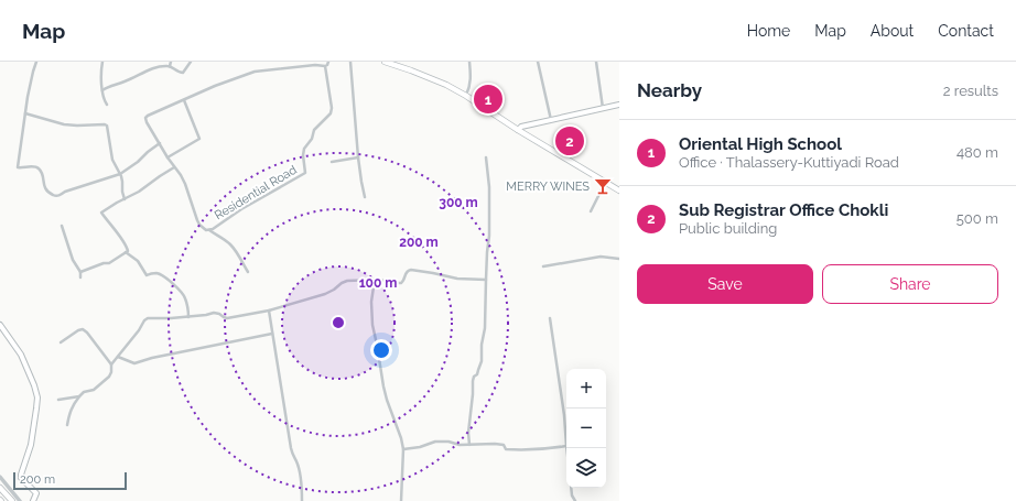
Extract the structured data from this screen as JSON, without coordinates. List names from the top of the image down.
{
  "streets": {
    "street": ["Residential Road"]
  },
  "places": {
    "bar": ["MERRY WINES"]
  },
  "scale_bar": "200 m",
  "page": {
    "header": "Map",
    "nav": [
      "Home",
      "Map",
      "About",
      "Contact"
    ],
    "heading": ["Nearby", "2 results"],
    "pins": ["1", "2"],
    "list": [
      {
        "mark": "1",
        "name": "Oriental High School",
        "note": "Office · Thalassery-Kuttiyadi Road",
        "value": "480 m"
      },
      {
        "mark": "2",
        "name": "Sub Registrar Office Chokli",
        "note": "Public building",
        "value": "500 m"
      }
    ],
    "buttons": ["Save", "Share"],
    "map_buttons": ["+", "−"],
    "scale": "200 m"
  },
  "rings": ["300 m", "200 m", "100 m"]
}
